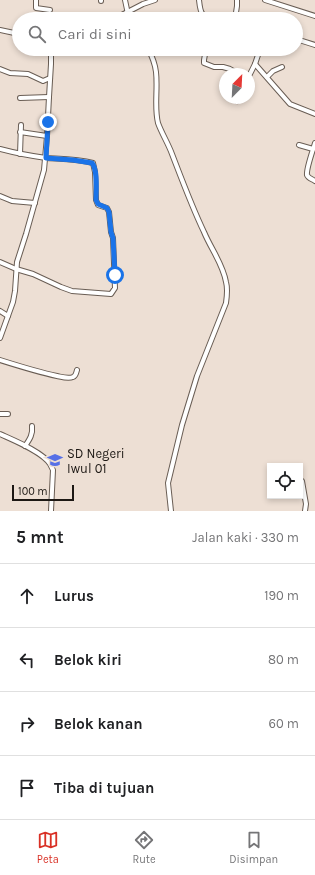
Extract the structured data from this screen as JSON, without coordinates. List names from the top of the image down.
{
  "places": {
    "school or university": ["SD Negeri Iwul 01"]
  },
  "scale_bar": "100 m",
  "north": "top right",
  "page": {
    "search": "Cari di sini",
    "scale": "100 m",
    "heading": ["5 mnt", "Jalan kaki · 330 m"],
    "list": [
      ["Lurus", "190 m"],
      ["Belok kiri", "80 m"],
      ["Belok kanan", "60 m"],
      "Tiba di tujuan"
    ],
    "nav": ["Peta", "Rute", "Disimpan"]
  }
}
